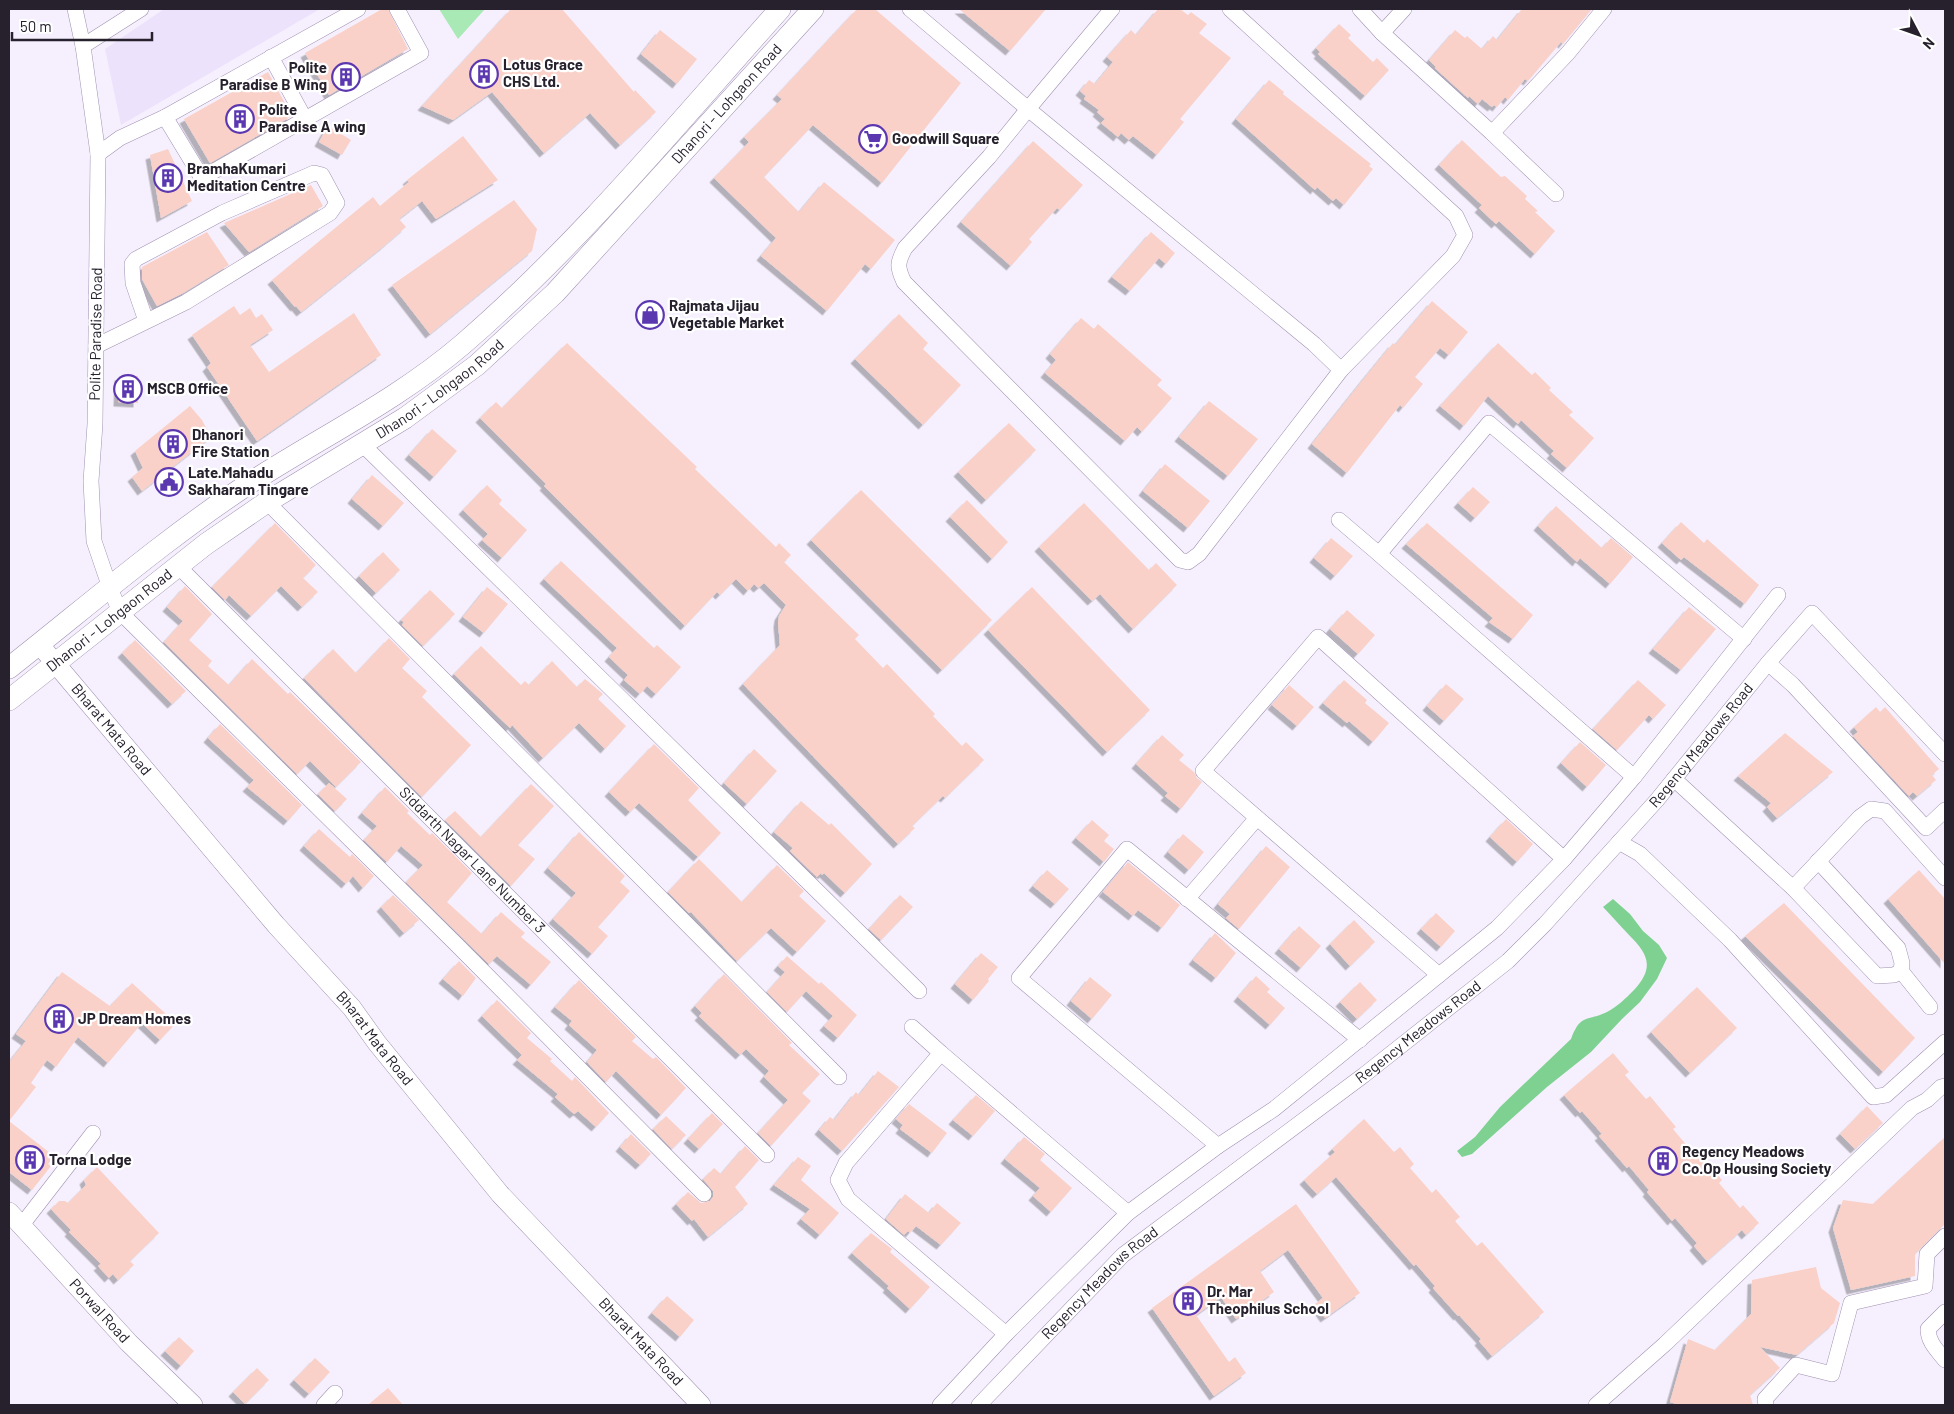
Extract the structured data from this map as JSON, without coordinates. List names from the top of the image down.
{
  "streets": {
    "main road": ["Dhanori - Lohgaon Road"],
    "street": [
      "Polite Paradise Road",
      "Bharat Mata Road",
      "Regency Meadows Road",
      "Siddarth Nagar Lane Number 3",
      "Porwal Road"
    ]
  },
  "crossings": [
    ["Dhanori - Lohgaon Road", "Polite Paradise Road"],
    ["Dhanori - Lohgaon Road", "Bharat Mata Road"],
    ["Dhanori - Lohgaon Road", "Siddarth Nagar Lane Number 3"]
  ],
  "places": {
    "building": [
      "Lotus Grace CHS Ltd.",
      "Polite Paradise B Wing",
      "Polite Paradise A wing",
      "BramhaKumari Meditation Centre",
      "MSCB Office",
      "Dhanori Fire Station",
      "JP Dream Homes",
      "Torna Lodge",
      "Regency Meadows Co.Op Housing Society",
      "Dr. Mar Theophilus School"
    ],
    "supermarket": ["Goodwill Square"],
    "shop": ["Rajmata Jijau Vegetable Market"],
    "public building": ["Late.Mahadu Sakharam Tingare"]
  },
  "scale_bar": "50 m",
  "north": "bottom right"
}
